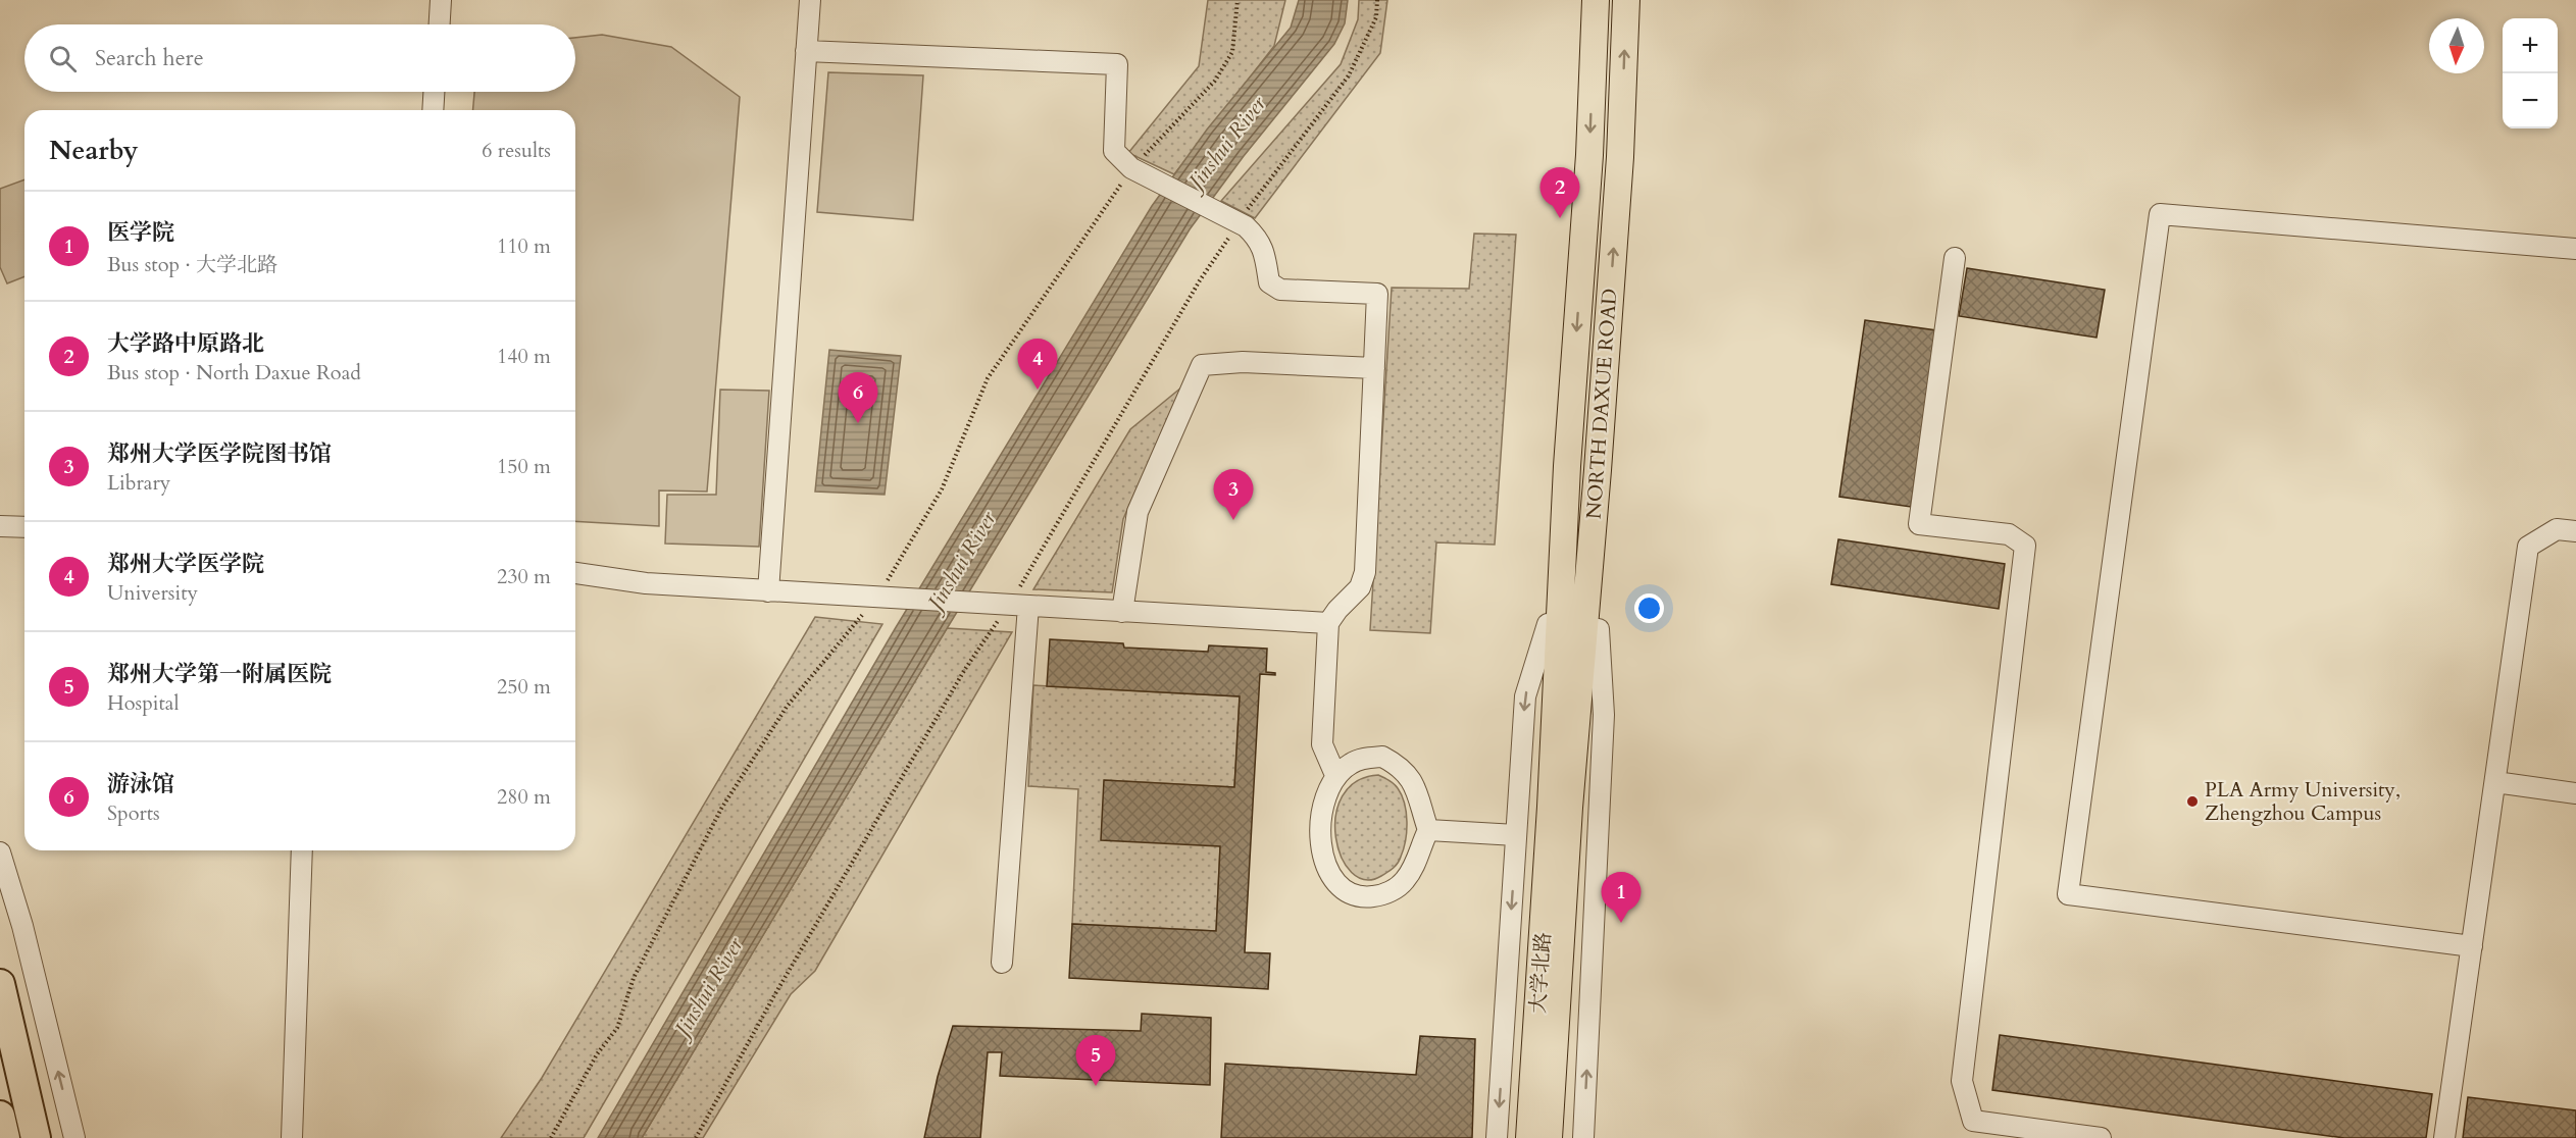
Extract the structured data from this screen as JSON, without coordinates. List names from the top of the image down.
{
  "streets": {
    "main road": ["NORTH DAXUE ROAD", "大学北路"]
  },
  "crossings": [
    ["NORTH DAXUE ROAD", "大学北路"]
  ],
  "water": ["Jinshui River"],
  "places": ["PLA Army University, Zhengzhou Campus"],
  "north": "bottom",
  "page": {
    "map_buttons": ["+", "−"],
    "search": "Search here",
    "heading": ["Nearby", "6 results"],
    "pins": [
      "2",
      "4",
      "6",
      "3",
      "1",
      "5"
    ],
    "list": [
      {
        "mark": "1",
        "name": "医学院",
        "note": "Bus stop · 大学北路",
        "value": "110 m"
      },
      {
        "mark": "2",
        "name": "大学路中原路北",
        "note": "Bus stop · North Daxue Road",
        "value": "140 m"
      },
      {
        "mark": "3",
        "name": "郑州大学医学院图书馆",
        "note": "Library",
        "value": "150 m"
      },
      {
        "mark": "4",
        "name": "郑州大学医学院",
        "note": "University",
        "value": "230 m"
      },
      {
        "mark": "5",
        "name": "郑州大学第一附属医院",
        "note": "Hospital",
        "value": "250 m"
      },
      {
        "mark": "6",
        "name": "游泳馆",
        "note": "Sports",
        "value": "280 m"
      }
    ]
  }
}
